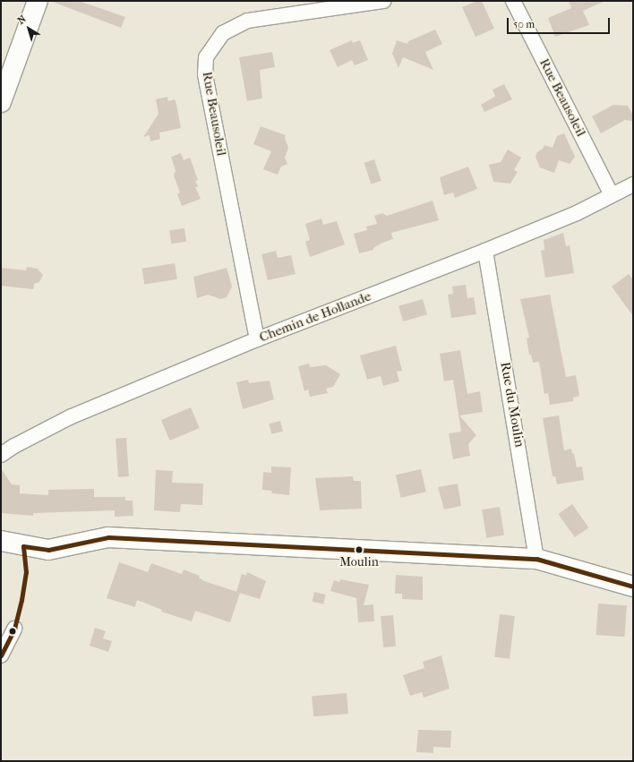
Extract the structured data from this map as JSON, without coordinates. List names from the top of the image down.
{
  "streets": {
    "street": ["Rue Beausoleil", "Chemin de Hollande", "Rue du Moulin"]
  },
  "crossings": [
    ["Rue Beausoleil", "Chemin de Hollande"],
    ["Chemin de Hollande", "Rue du Moulin"]
  ],
  "places": ["Moulin"],
  "scale_bar": "50 m",
  "north": "top left"
}
